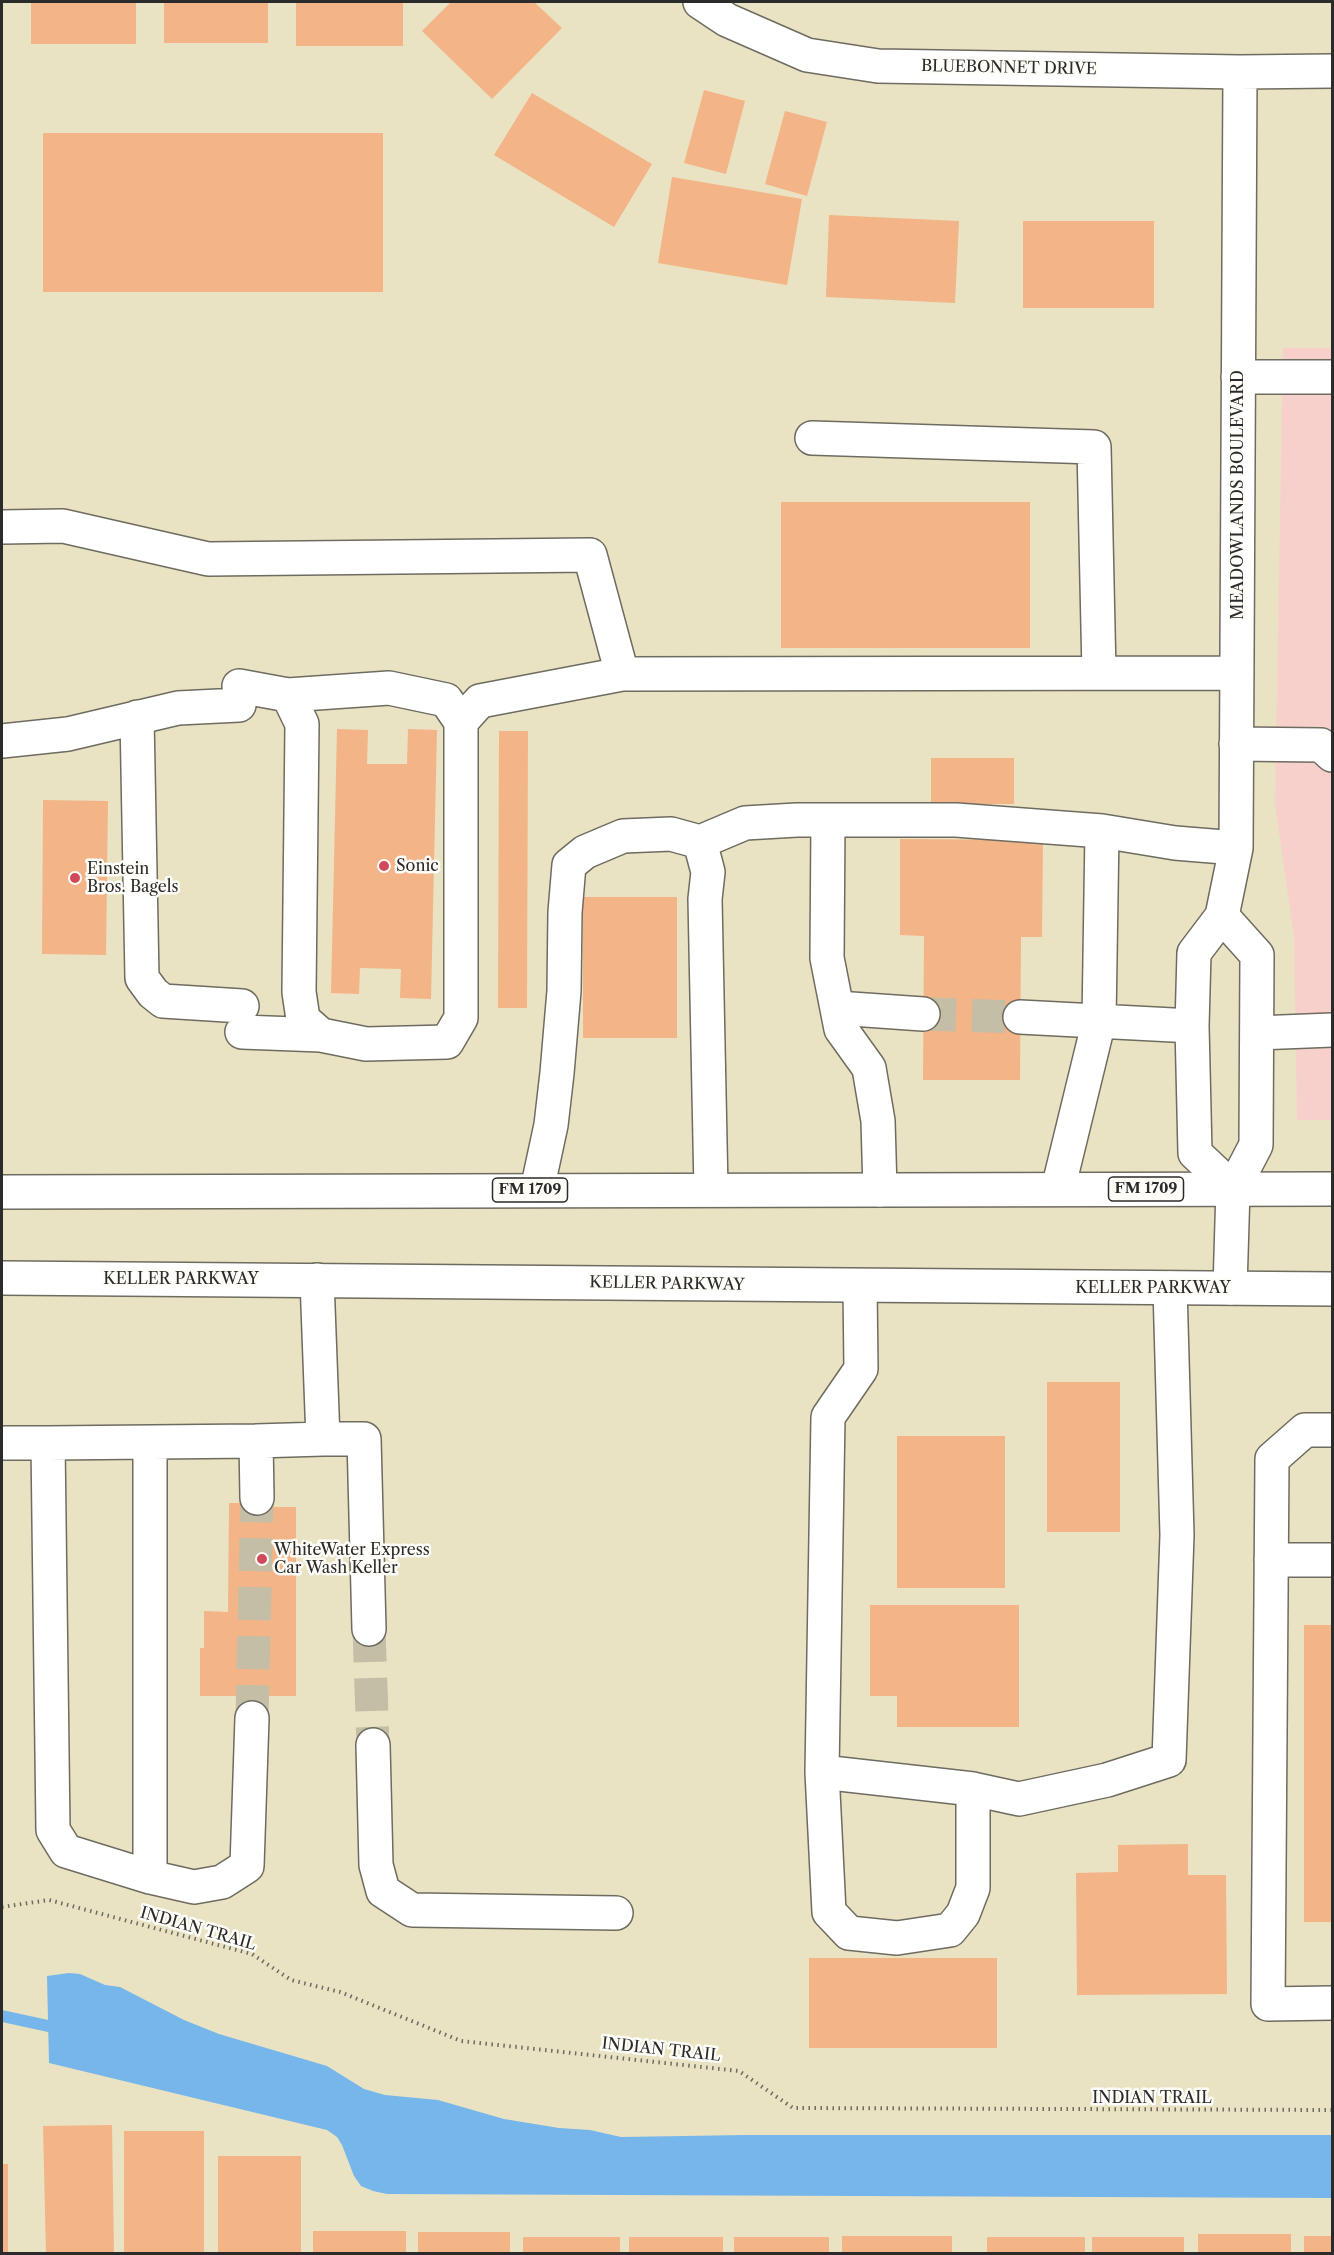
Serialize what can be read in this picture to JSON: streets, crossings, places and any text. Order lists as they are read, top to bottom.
{
  "streets": {
    "main road": [
      "BLUEBONNET DRIVE",
      "MEADOWLANDS BOULEVARD",
      "FM 1709",
      "KELLER PARKWAY"
    ],
    "path": ["INDIAN TRAIL"]
  },
  "crossings": [
    ["BLUEBONNET DRIVE", "MEADOWLANDS BOULEVARD"],
    ["MEADOWLANDS BOULEVARD", "FM 1709"]
  ],
  "places": ["Sonic", "Einstein Bros. Bagels", "WhiteWater Express Car Wash Keller"]
}
